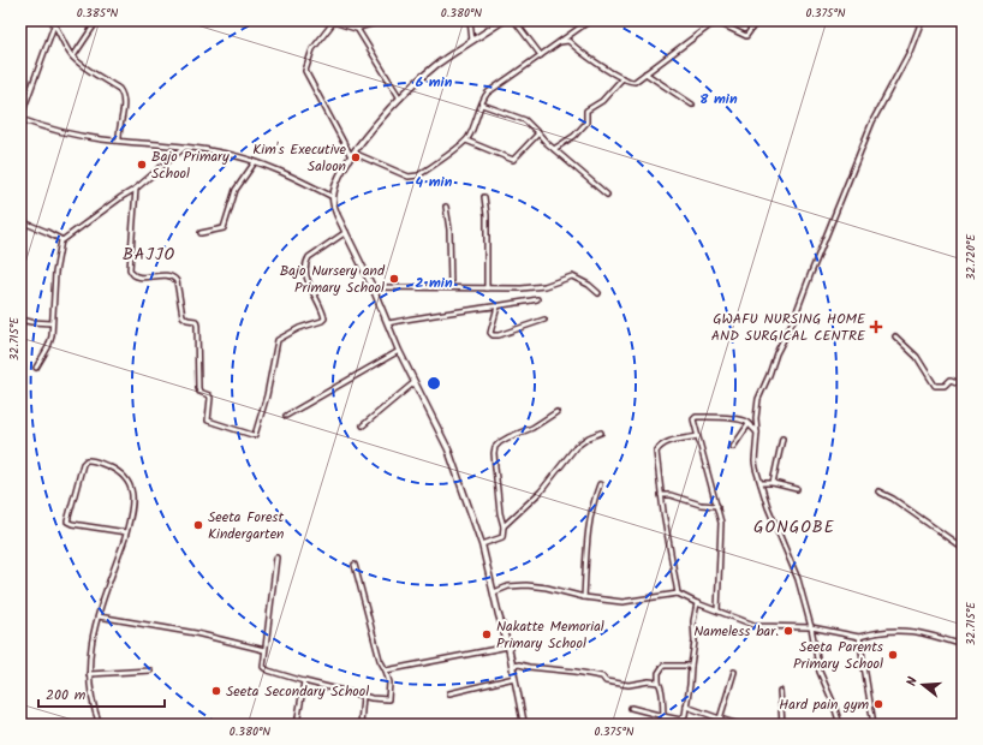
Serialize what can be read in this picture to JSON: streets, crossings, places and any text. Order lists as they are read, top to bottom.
{
  "districts": ["BAJJO", "GONGOBE"],
  "places": {
    "other": [
      "Kim's Executive Saloon",
      "Bajo Primary School",
      "Bajo Nursery and Primary School",
      "Seeta Forest Kindergarten",
      "Nameless bar.",
      "Nakatte Memorial Primary School",
      "Seeta Parents Primary School",
      "Seeta Secondary School",
      "Hard pain gym"
    ],
    "health": ["GWAFU NURSING HOME AND SURGICAL CENTRE"]
  },
  "scale_bar": "200 m",
  "north": "left",
  "coordinates": [
    "0.385°N",
    "0.380°N",
    "0.375°N",
    "32.720°E",
    "32.715°E"
  ],
  "rings": [
    "6 min",
    "8 min",
    "4 min",
    "2 min"
  ]
}
